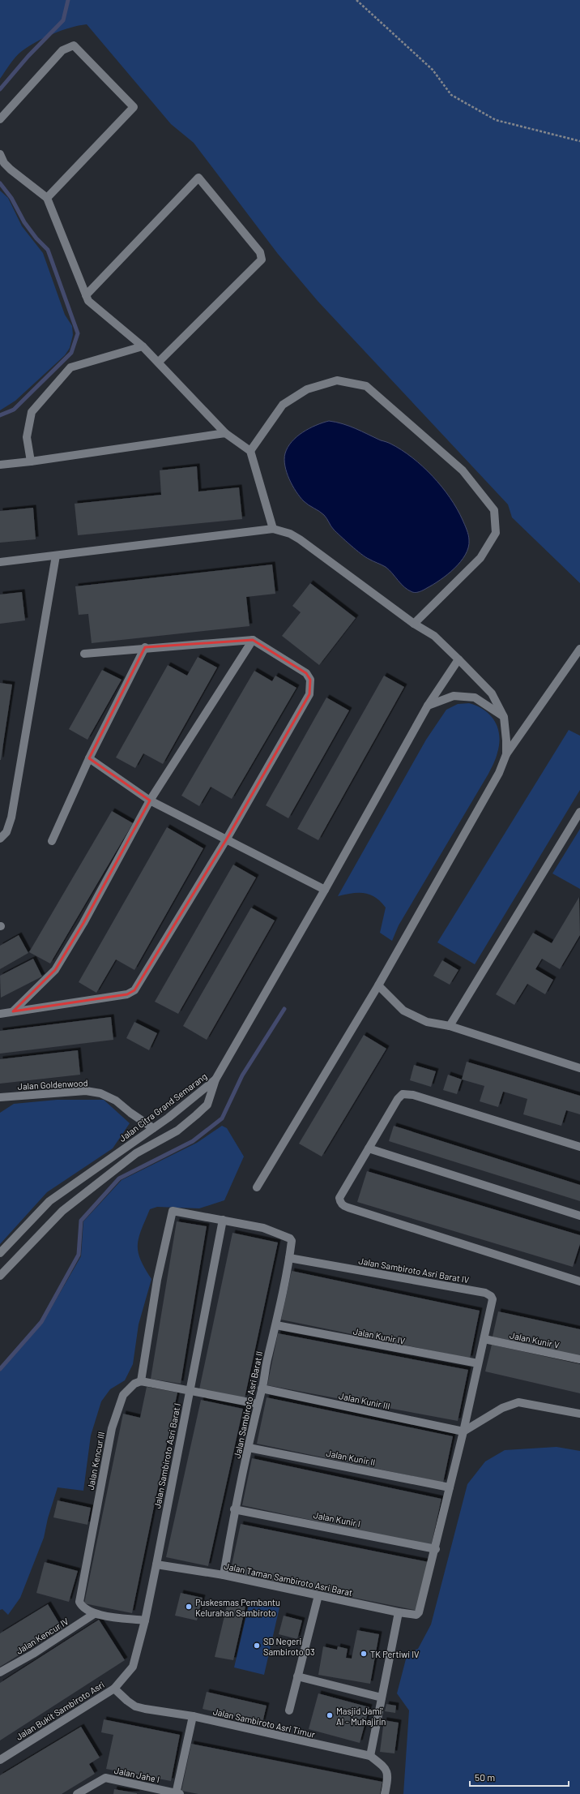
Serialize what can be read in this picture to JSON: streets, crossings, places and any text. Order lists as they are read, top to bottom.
{
  "streets": {
    "street": [
      "Jalan Goldenwood",
      "Jalan Citra Grand Semarang",
      "Jalan Sambiroto Asri Barat IV",
      "Jalan Kunir IV",
      "Jalan Kunir V",
      "Jalan Kunir III",
      "Jalan Sambiroto Asri Barat II",
      "Jalan Sambiroto Asri Barat I",
      "Jalan Kunir II",
      "Jalan Kencur III",
      "Jalan Kunir I",
      "Jalan Taman Sambiroto Asri Barat",
      "Jalan Kencur IV",
      "Jalan Bukit Sambiroto Asri",
      "Jalan Sambiroto Asri Timur",
      "Jalan Jahe I"
    ]
  },
  "crossings": [
    ["Jalan Goldenwood", "Jalan Citra Grand Semarang"],
    ["Jalan Sambiroto Asri Barat IV", "Jalan Kunir V"],
    ["Jalan Sambiroto Asri Barat IV", "Jalan Sambiroto Asri Barat II"],
    ["Jalan Kunir IV", "Jalan Sambiroto Asri Barat II"],
    ["Jalan Kunir III", "Jalan Sambiroto Asri Barat II"],
    ["Jalan Sambiroto Asri Barat II", "Jalan Sambiroto Asri Barat I"],
    ["Jalan Sambiroto Asri Barat II", "Jalan Kunir II"],
    ["Jalan Sambiroto Asri Barat II", "Jalan Kunir I"],
    ["Jalan Sambiroto Asri Barat II", "Jalan Taman Sambiroto Asri Barat"],
    ["Jalan Sambiroto Asri Barat I", "Jalan Kencur III"],
    ["Jalan Sambiroto Asri Barat I", "Jalan Taman Sambiroto Asri Barat"],
    ["Jalan Sambiroto Asri Barat I", "Jalan Bukit Sambiroto Asri"],
    ["Jalan Sambiroto Asri Barat I", "Jalan Sambiroto Asri Timur"],
    ["Jalan Kencur III", "Jalan Kencur IV"],
    ["Jalan Kunir I", "Jalan Taman Sambiroto Asri Barat"],
    ["Jalan Bukit Sambiroto Asri", "Jalan Sambiroto Asri Timur"]
  ],
  "places": [
    "Puskesmas Pembantu Kelurahan Sambiroto",
    "SD Negeri Sambiroto 03",
    "TK Pertiwi IV",
    "Masjid Jami' Al - Muhajirin"
  ],
  "scale_bar": "50 m"
}
